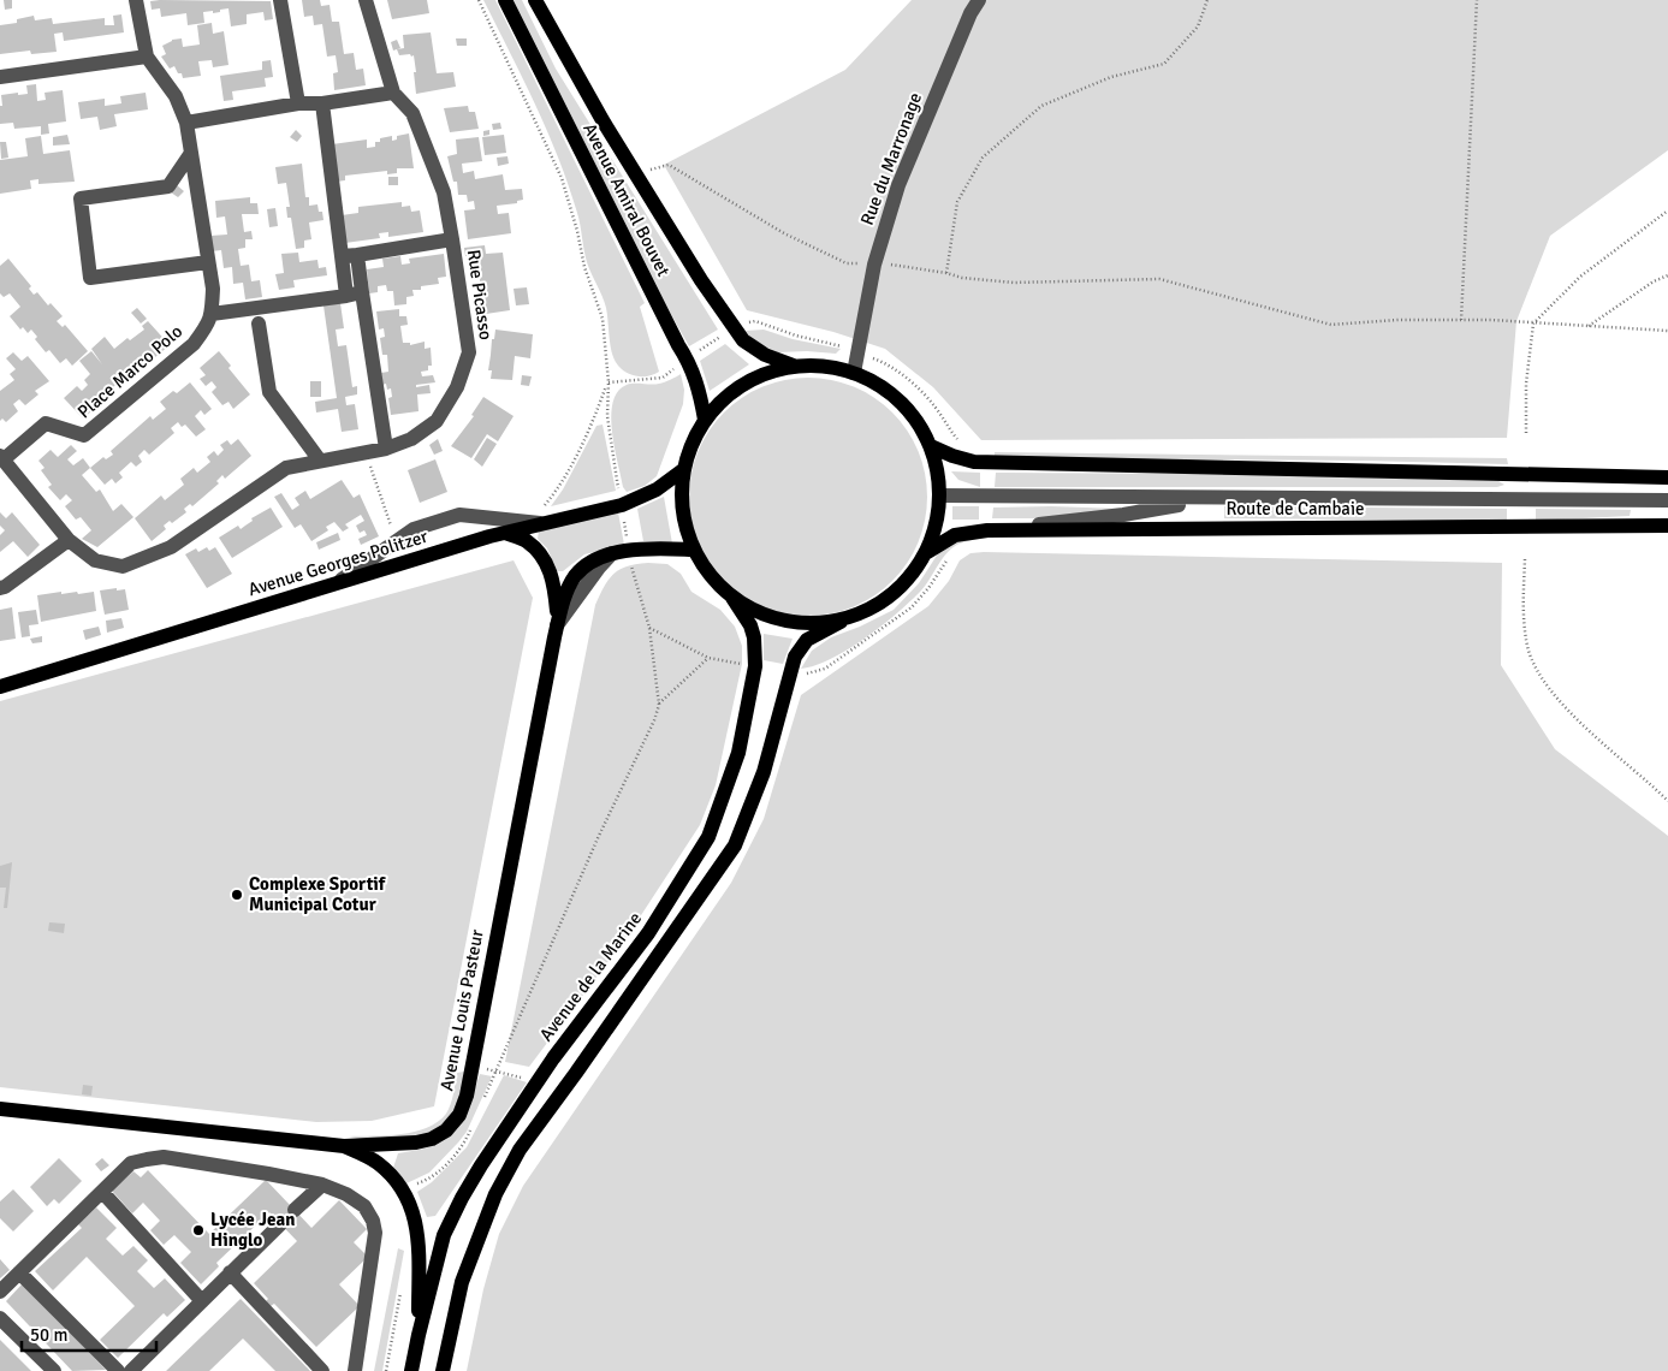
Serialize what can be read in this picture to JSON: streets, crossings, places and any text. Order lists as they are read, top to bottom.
{
  "streets": {
    "main road": [
      "Avenue Amiral Bouvet",
      "Route de Cambaie",
      "Avenue Georges Politzer",
      "Avenue de la Marine",
      "Avenue Louis Pasteur"
    ],
    "street": ["Rue du Marronage", "Rue Picasso", "Place Marco Polo"]
  },
  "crossings": [
    ["Rue Picasso", "Place Marco Polo"]
  ],
  "places": ["Complexe Sportif Municipal Cotur", "Lycée Jean Hinglo"],
  "scale_bar": "50 m"
}
